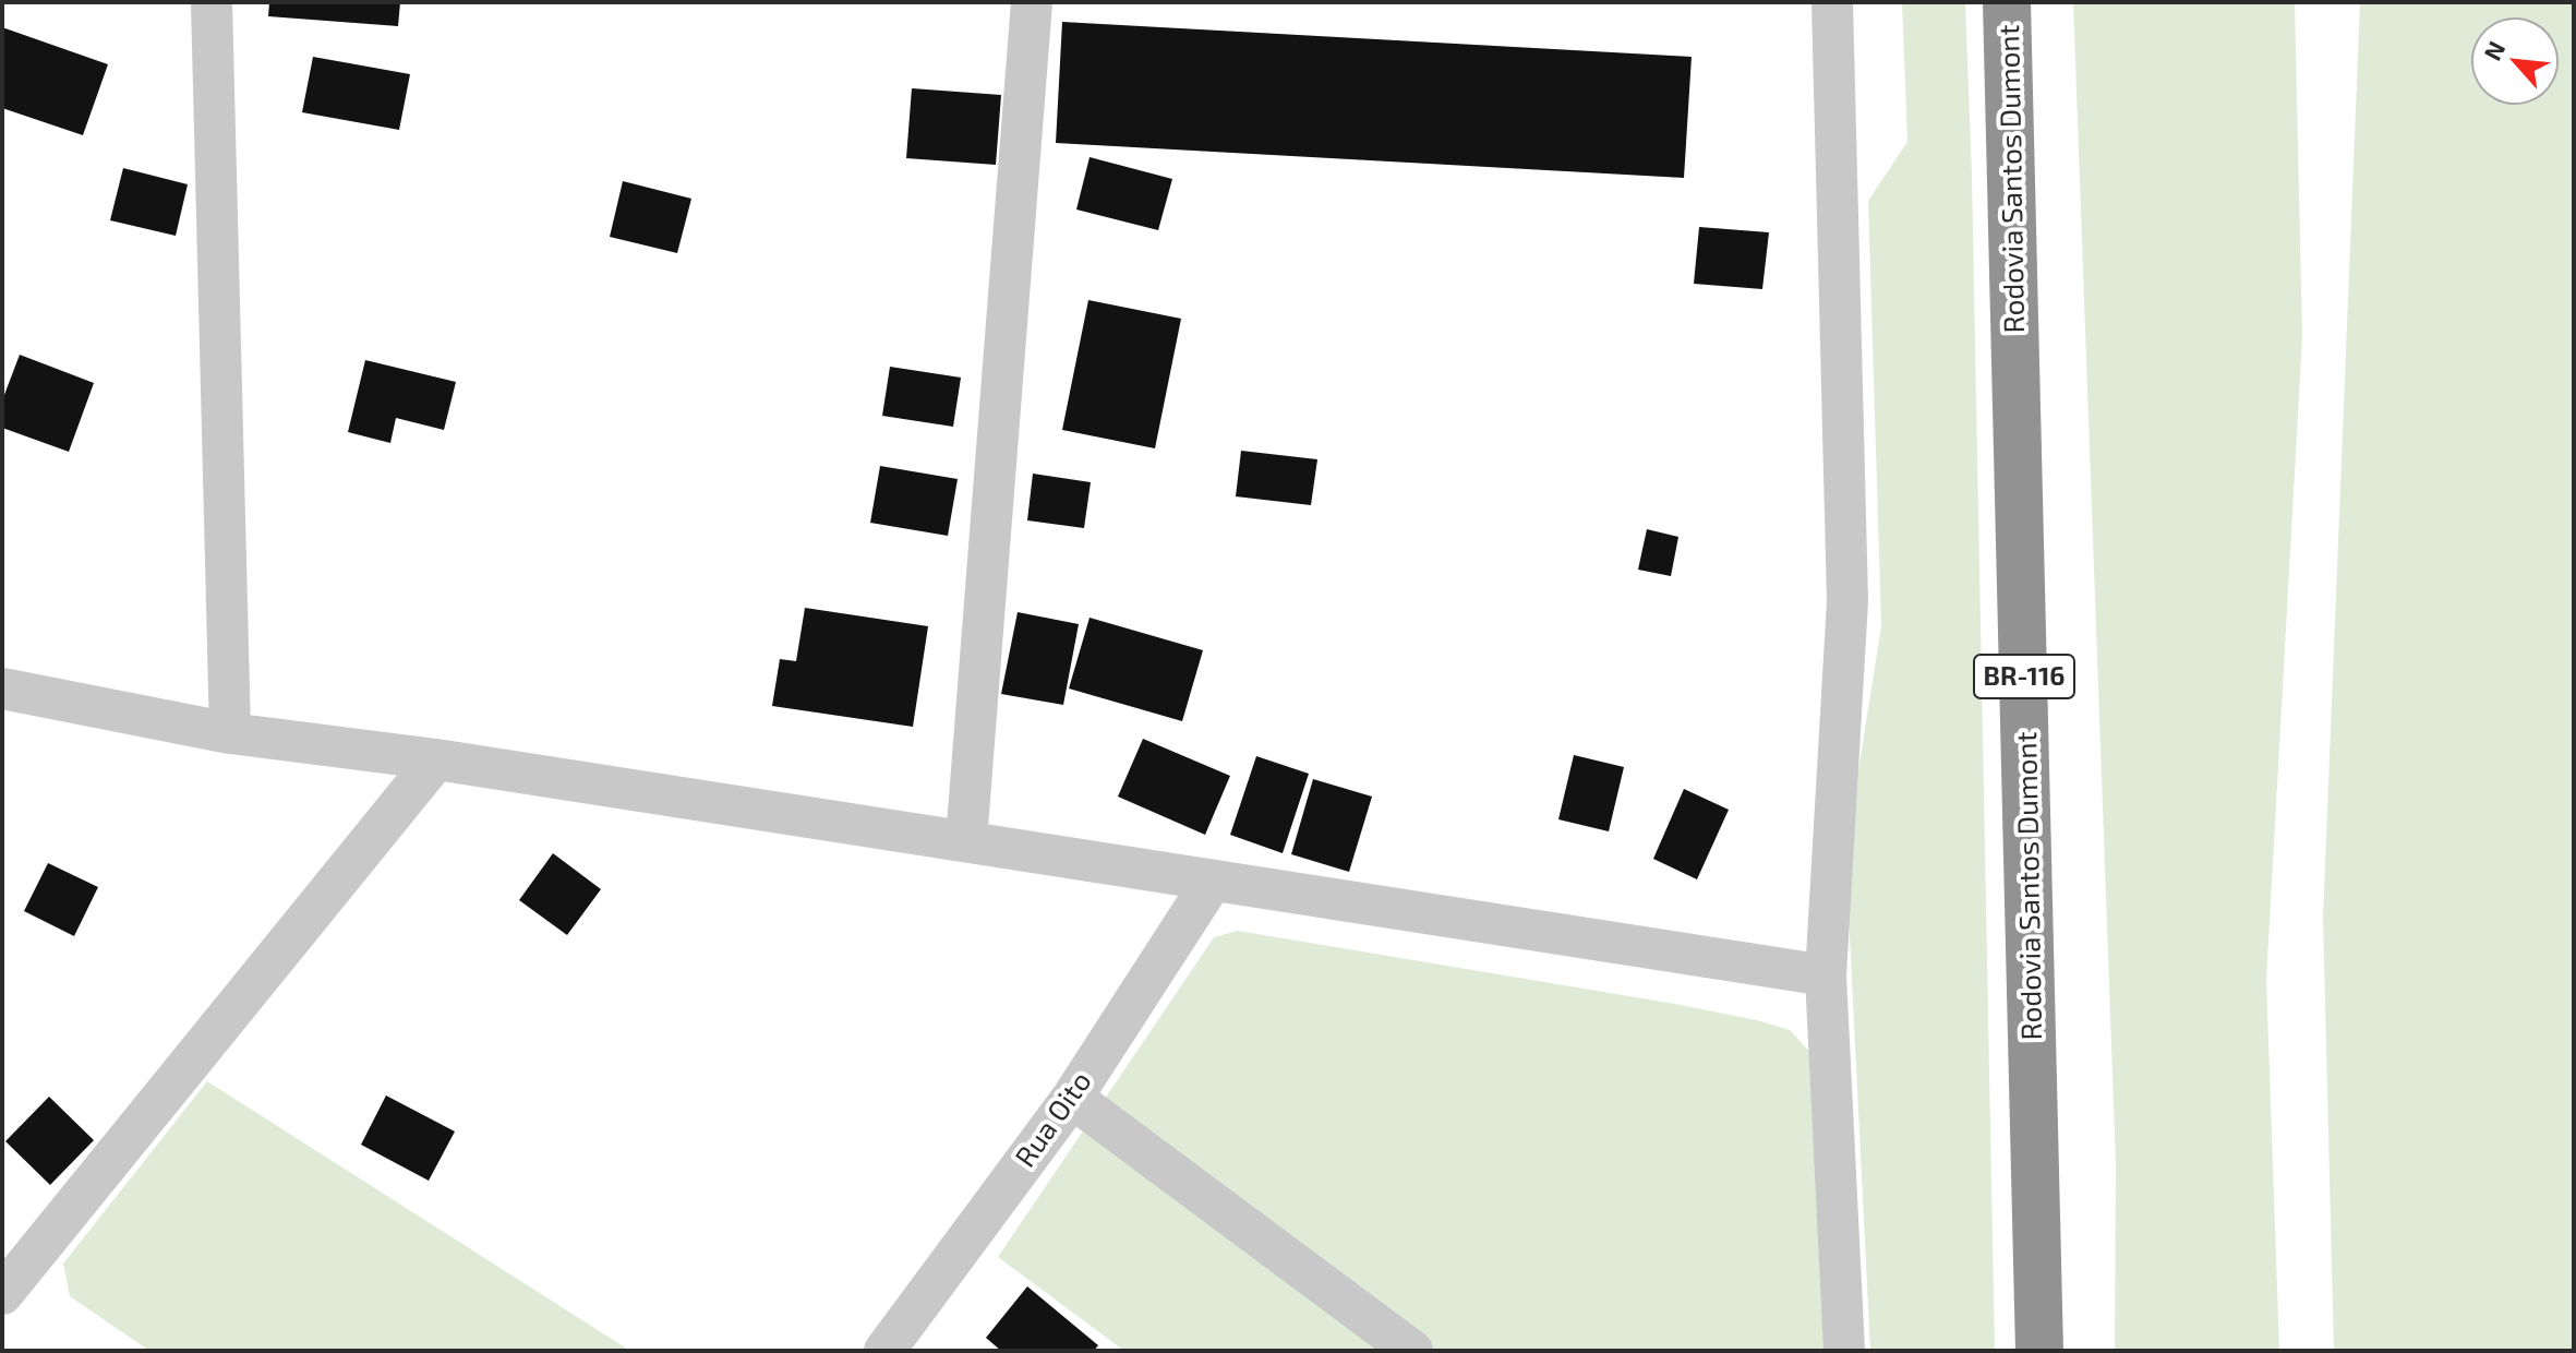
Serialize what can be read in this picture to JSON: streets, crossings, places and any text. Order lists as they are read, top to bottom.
{
  "streets": {
    "highway": ["Rodovia Santos Dumont", "BR-116"],
    "street": ["Rua Oito"]
  },
  "north": "top left"
}
